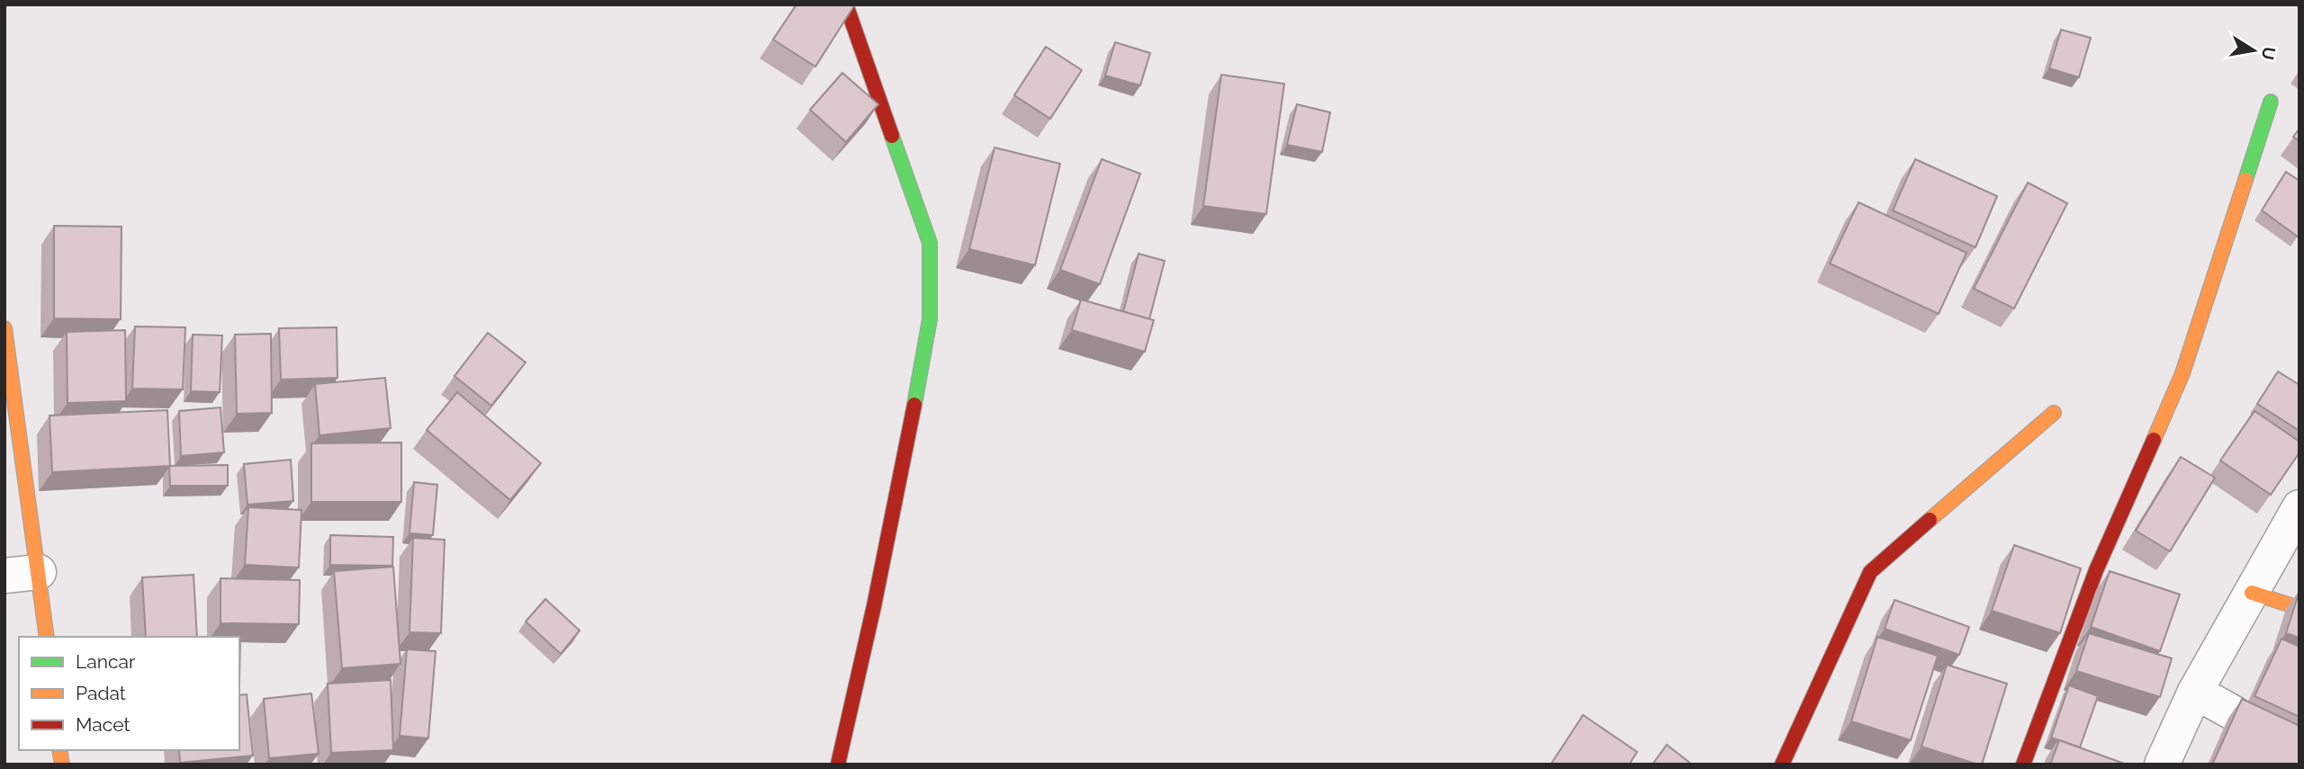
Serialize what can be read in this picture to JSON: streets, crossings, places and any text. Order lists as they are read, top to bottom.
{
  "legend": ["Lancar", "Padat", "Macet"],
  "north": "right"
}
